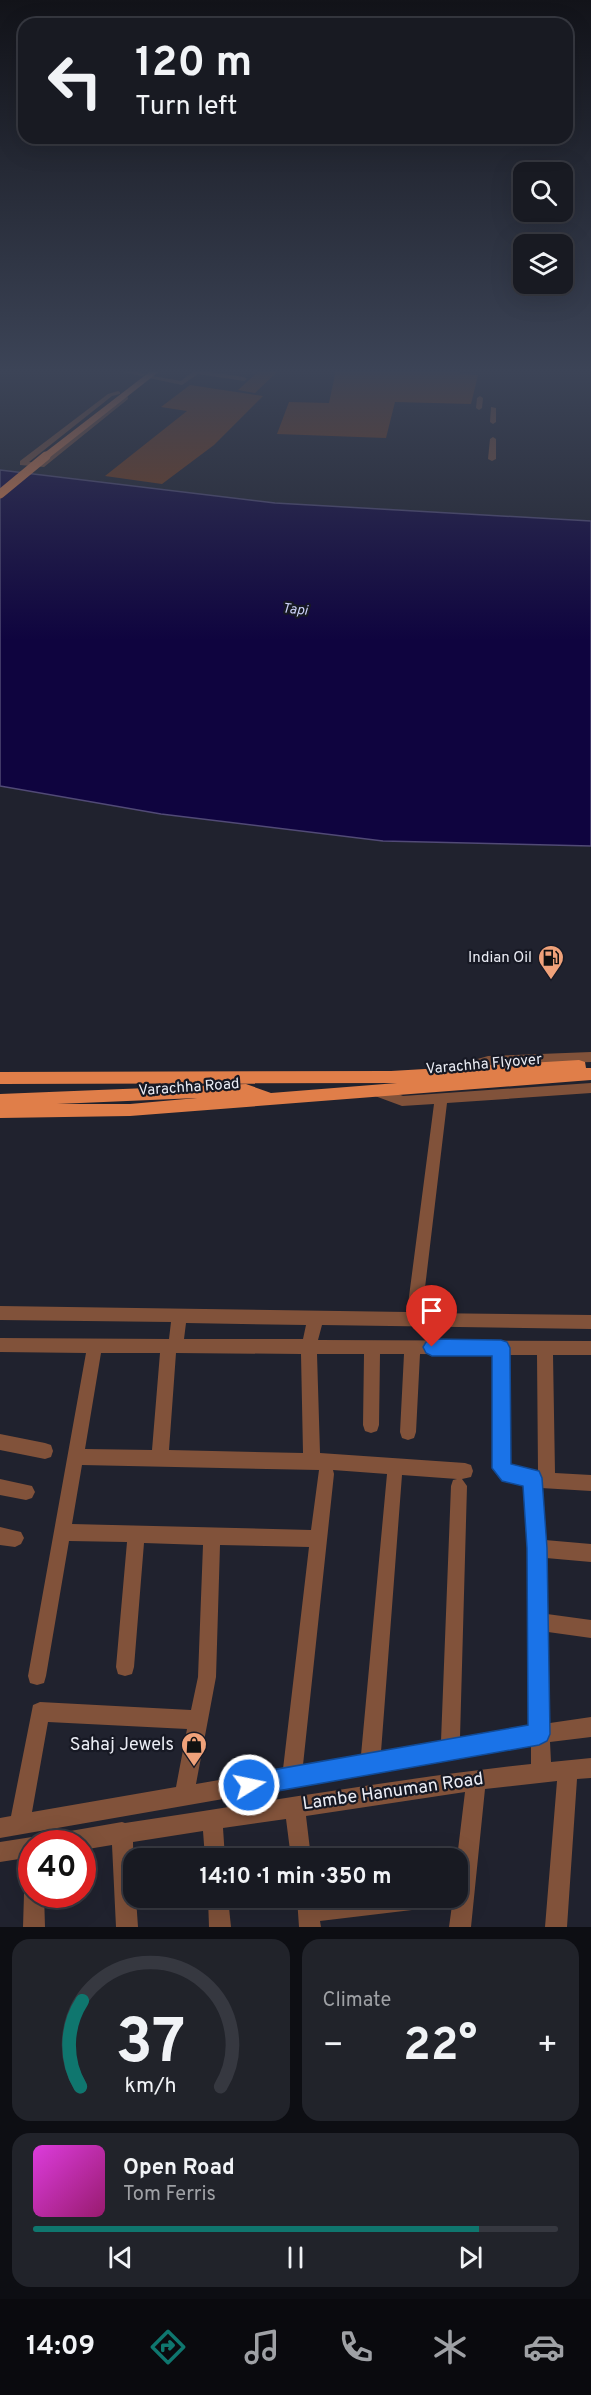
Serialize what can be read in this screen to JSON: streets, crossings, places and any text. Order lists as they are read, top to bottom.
{
  "streets": {
    "main road": ["Varachha Flyover", "Varachha Road"],
    "street": ["Lambe Hanuman Road"]
  },
  "crossings": [
    ["Varachha Flyover", "Varachha Road"]
  ],
  "water": ["Tapi"],
  "places": {
    "fuel station": ["Indian Oil"],
    "shop": ["Sahaj Jewels"]
  },
  "page": {
    "turn": ["120 m", "Turn left"],
    "limit": "40",
    "trip": "14:10 · 1 min · 350 m",
    "tile": "Climate",
    "heat": ["−", "22°", "+"],
    "song": ["Open Road", "Tom Ferris"],
    "tabs": "14:09",
    "gauge": ["37", "km/h"]
  }
}
